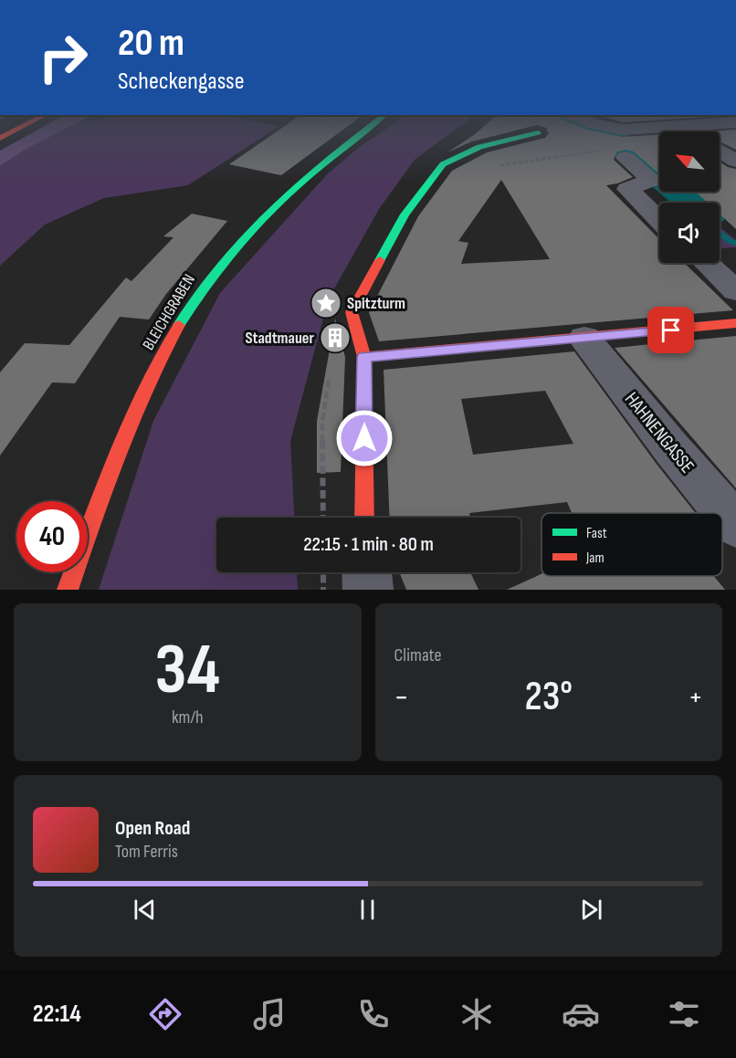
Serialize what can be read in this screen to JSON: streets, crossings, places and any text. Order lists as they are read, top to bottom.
{
  "streets": {
    "street": ["BLEICHGRABEN", "HAHNENGASSE"]
  },
  "places": {
    "place": ["Spitzturm"],
    "building": ["Stadtmauer"]
  },
  "legend": ["Fast", "Jam"],
  "north": "top left",
  "page": {
    "turn": ["20 m", "Scheckengasse"],
    "limit": "40",
    "trip": "22:15 · 1 min · 80 m",
    "tile": [
      ["34", "km/h"],
      "Climate"
    ],
    "heat": ["−", "23°", "+"],
    "song": ["Open Road", "Tom Ferris"],
    "tabs": "22:14"
  }
}
